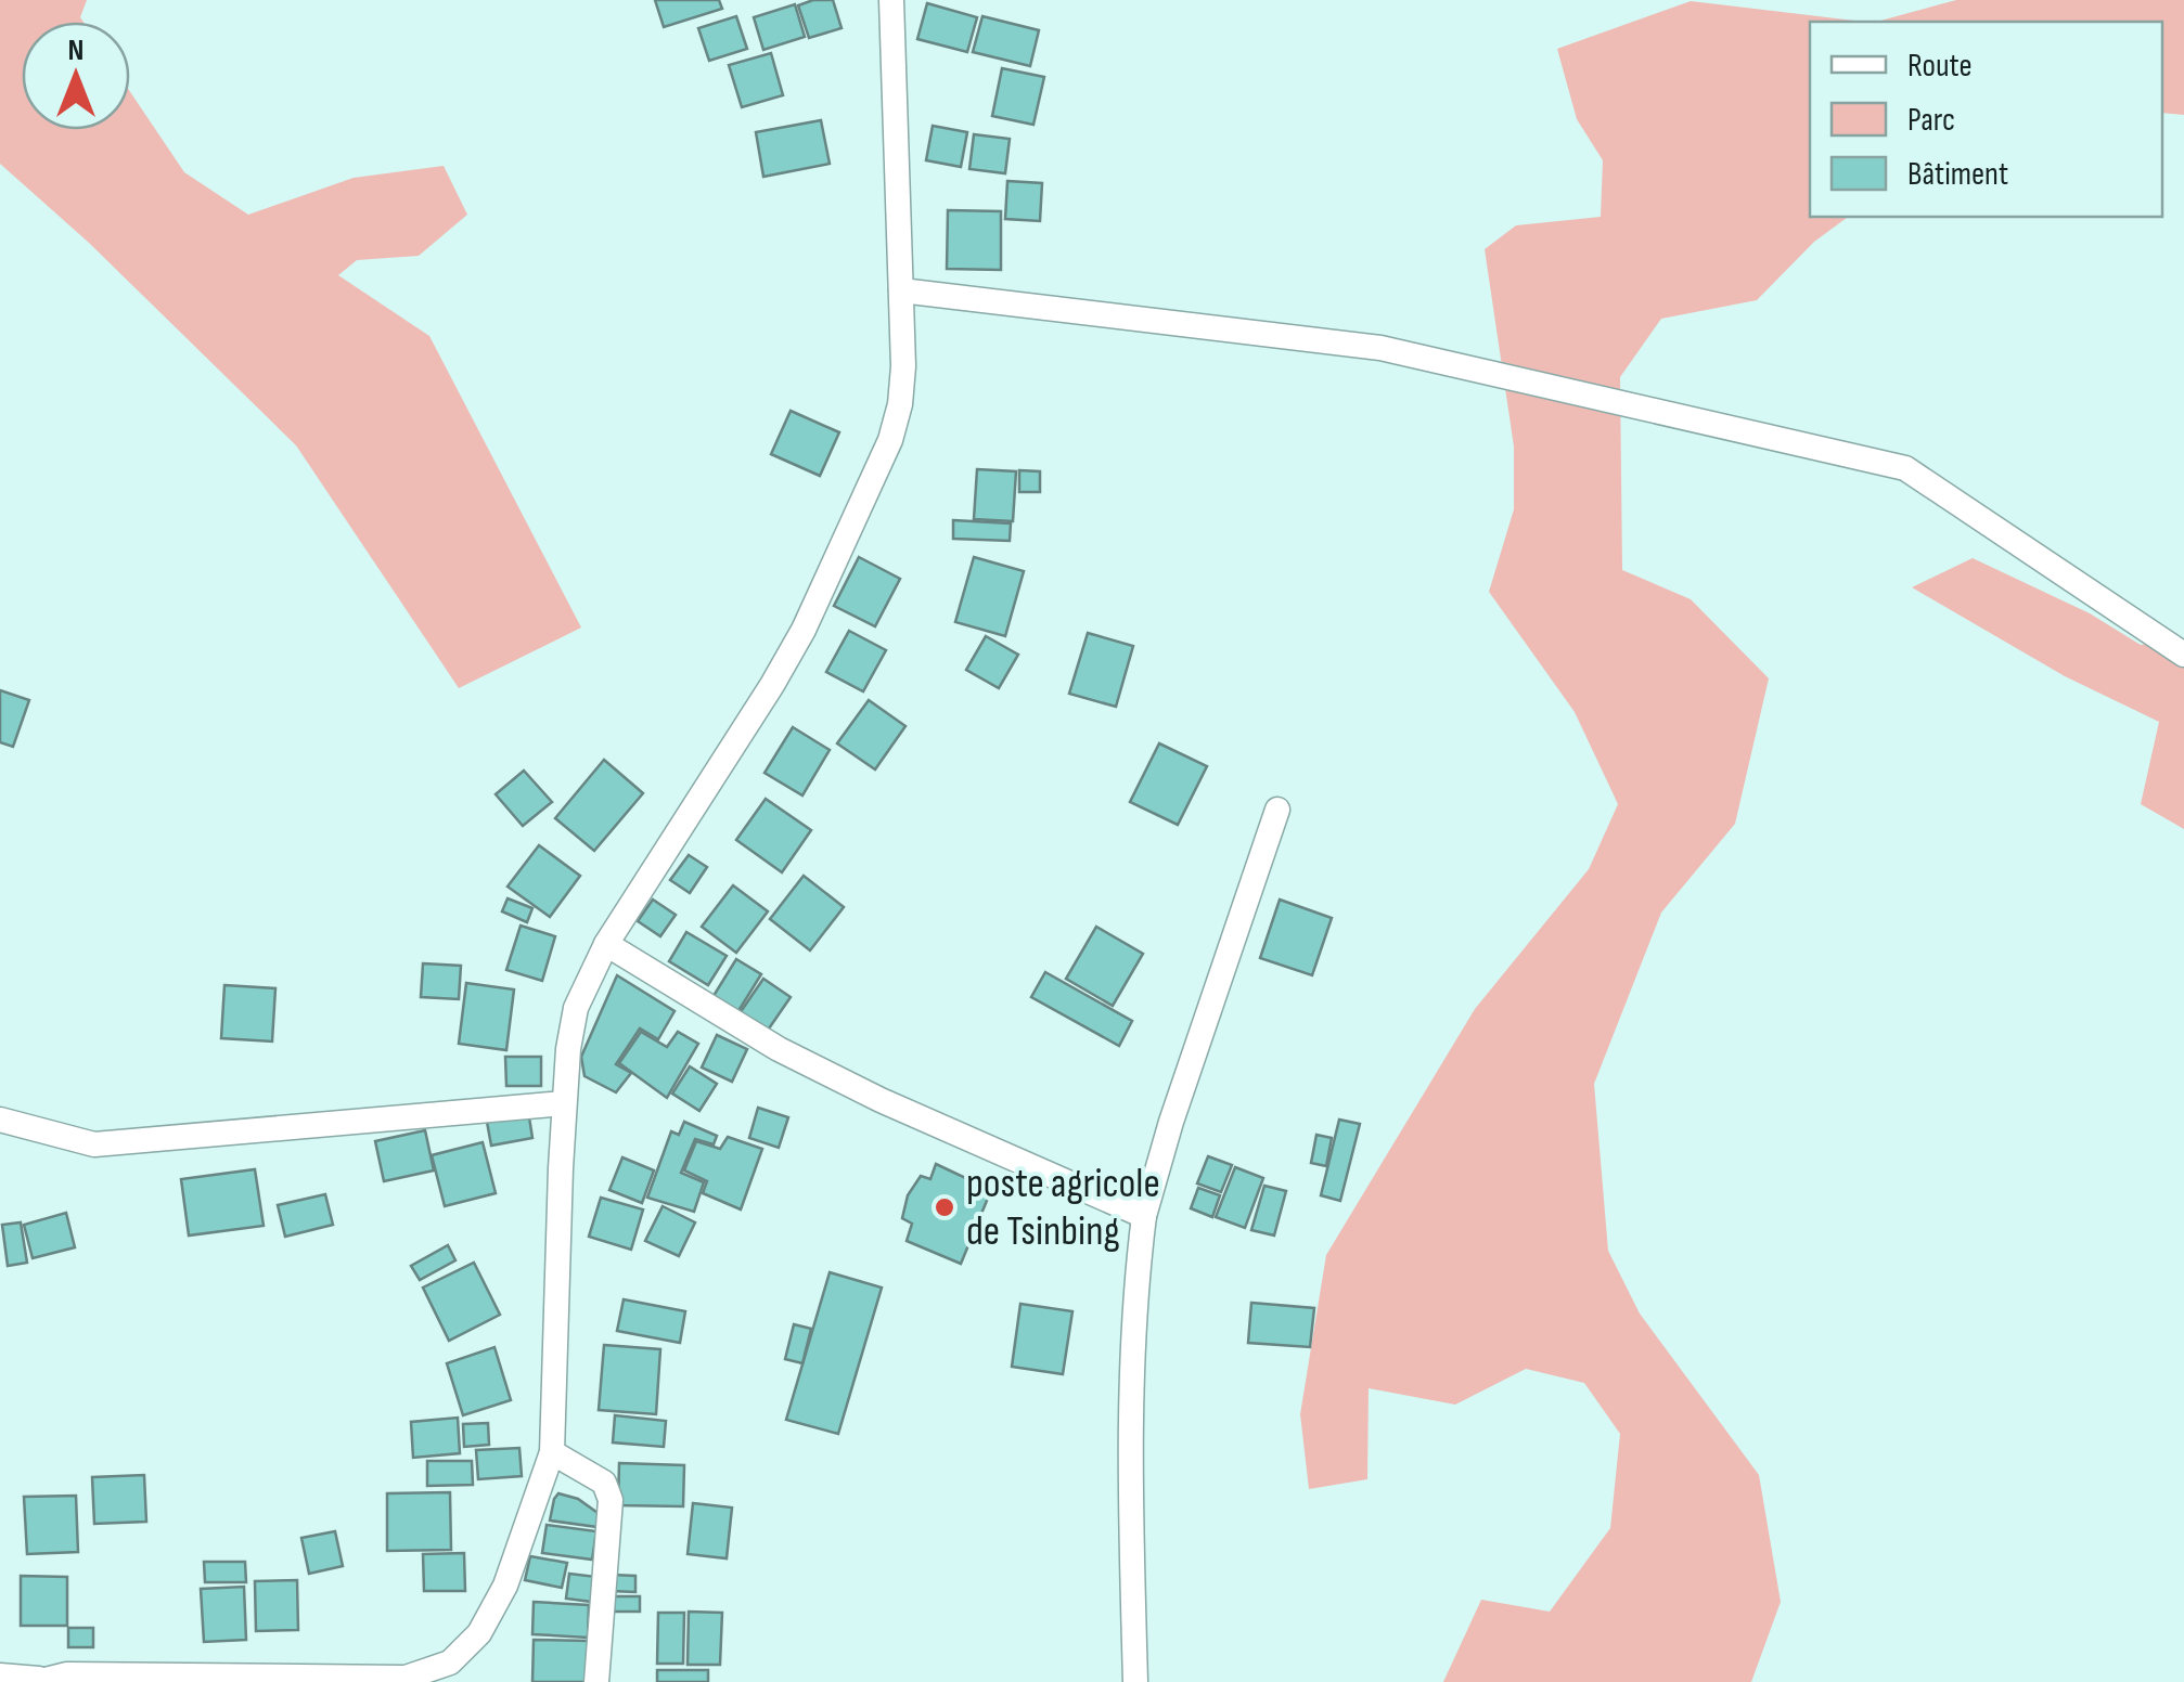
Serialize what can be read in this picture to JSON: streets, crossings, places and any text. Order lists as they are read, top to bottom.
{
  "places": ["poste agricole de Tsinbing"],
  "legend": ["Route", "Parc", "Bâtiment"],
  "north": "top"
}
